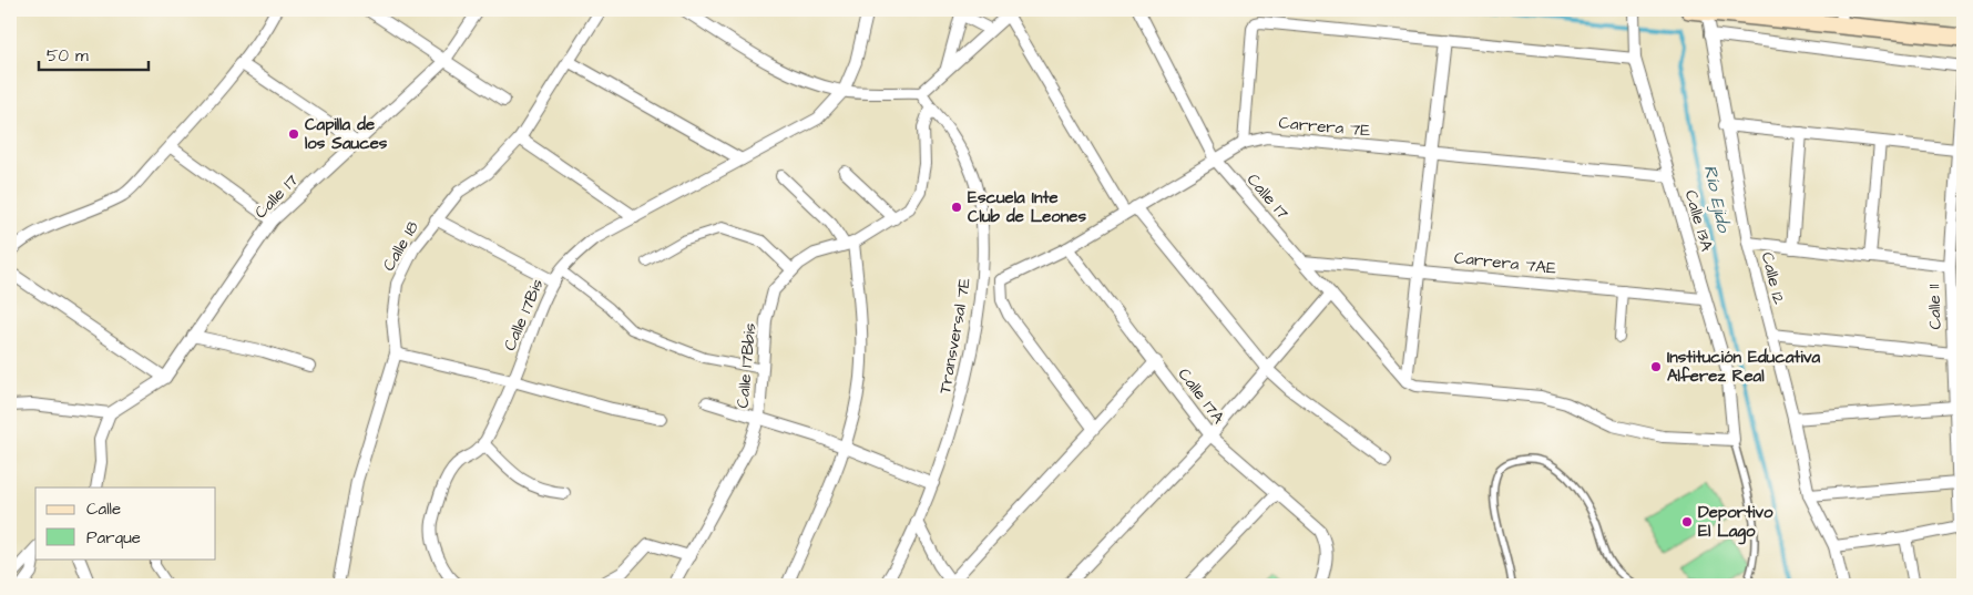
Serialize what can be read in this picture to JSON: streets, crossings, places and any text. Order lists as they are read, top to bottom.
{
  "streets": {
    "street": [
      "Carrera 7E",
      "Calle 17",
      "Calle 13A",
      "Calle 18",
      "Carrera 7AE",
      "Calle 12",
      "Calle 11",
      "Calle 17Bis",
      "Transversal 7E",
      "Calle 17Bbis",
      "Calle 17A"
    ]
  },
  "crossings": [
    ["Carrera 7E", "Calle 17"],
    ["Carrera 7E", "Calle 13A"],
    ["Carrera 7E", "Calle 17A"],
    ["Calle 17", "Carrera 7AE"],
    ["Calle 13A", "Carrera 7AE"],
    ["Transversal 7E", "Calle 17Bbis"]
  ],
  "water": ["Río Ejido"],
  "places": [
    "Capilla de los Sauces",
    "Escuela Inte Club de Leones",
    "Institución Educativa Alferez Real",
    "Deportivo El Lago"
  ],
  "legend": ["Calle", "Parque"],
  "scale_bar": "50 m"
}
